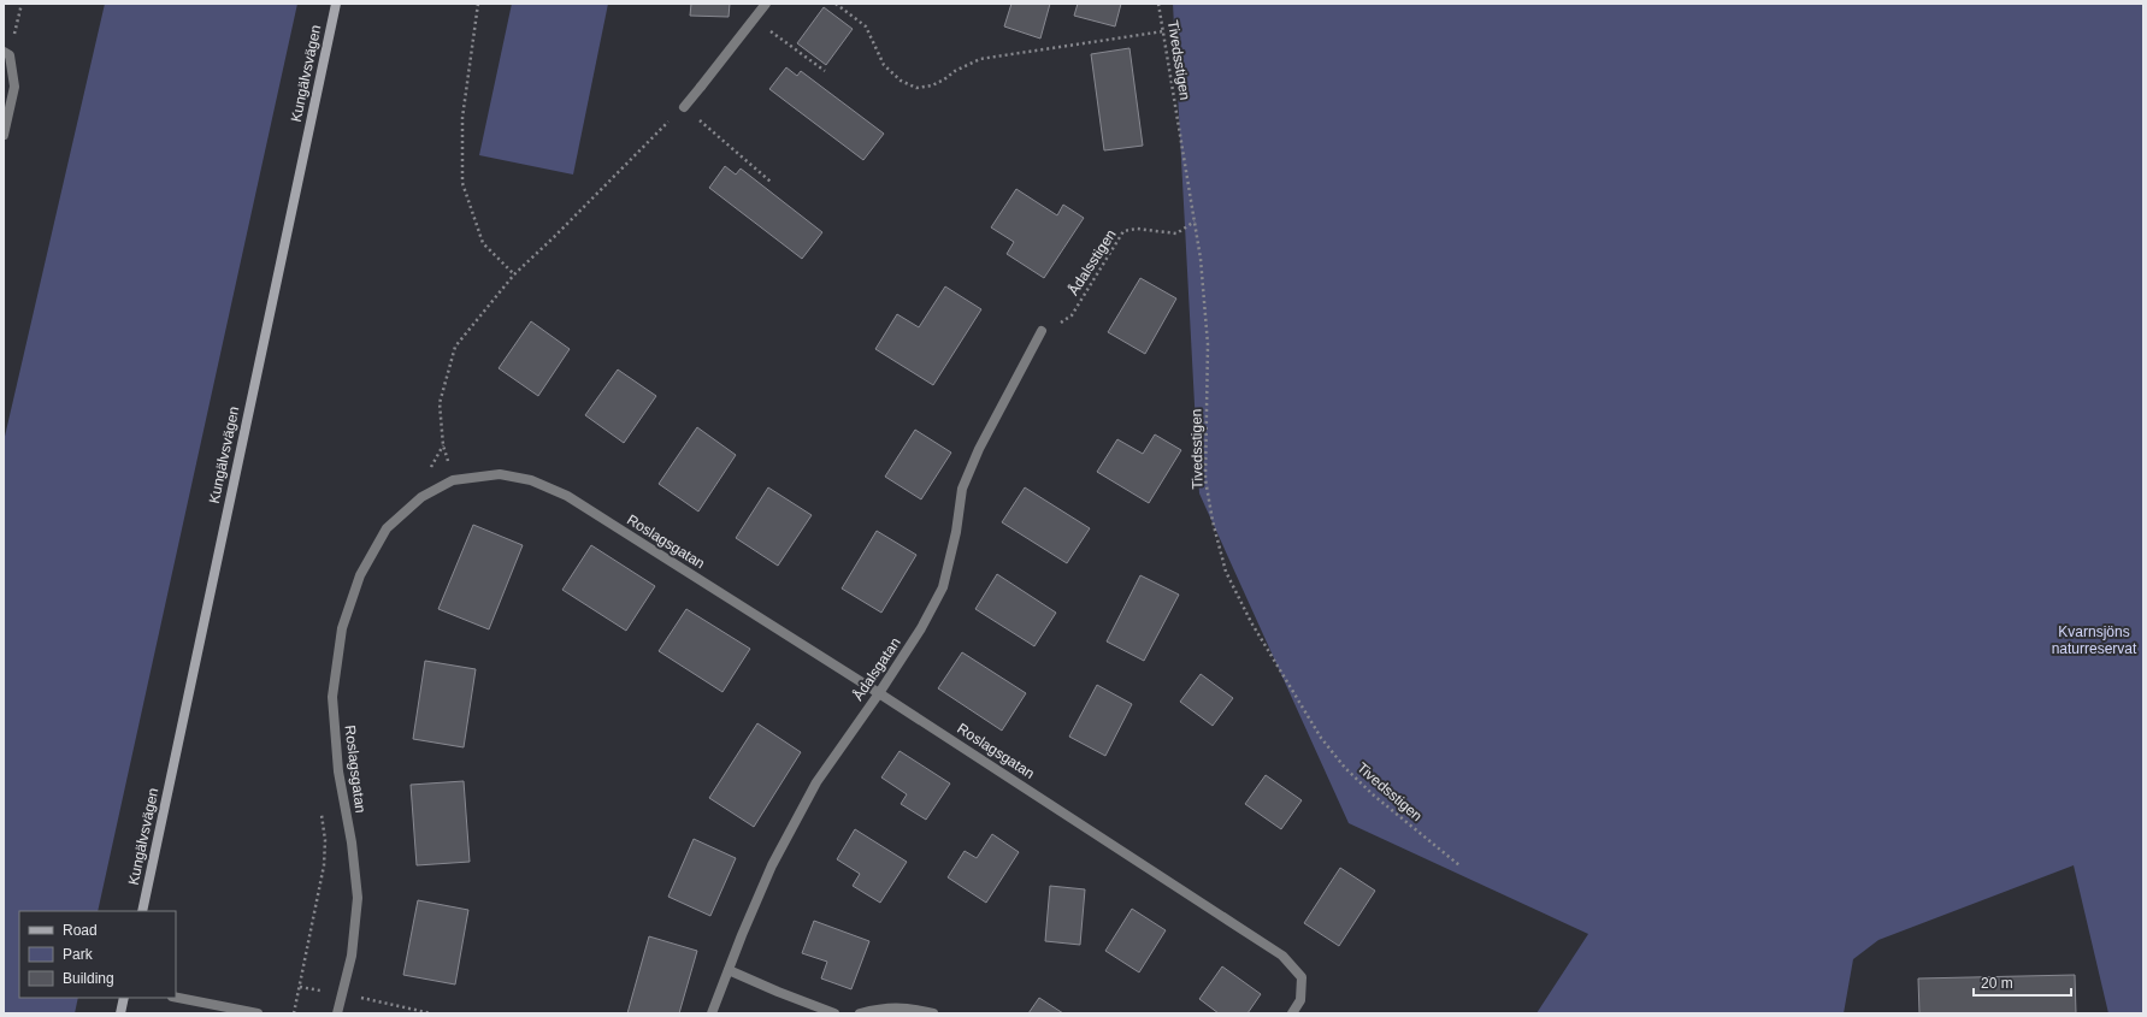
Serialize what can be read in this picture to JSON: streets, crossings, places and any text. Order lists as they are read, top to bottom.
{
  "streets": {
    "main road": ["Kungälvsvägen"],
    "street": ["Roslagsgatan", "Ådalsgatan"],
    "path": ["Tivedsstigen", "Ådalsstigen"]
  },
  "crossings": [
    ["Tivedsstigen", "Ådalsstigen"],
    ["Ådalsstigen", "Ådalsgatan"],
    ["Roslagsgatan", "Ådalsgatan"]
  ],
  "parks": ["Kvarnsjöns naturreservat"],
  "legend": ["Road", "Park", "Building"],
  "scale_bar": "20 m"
}
